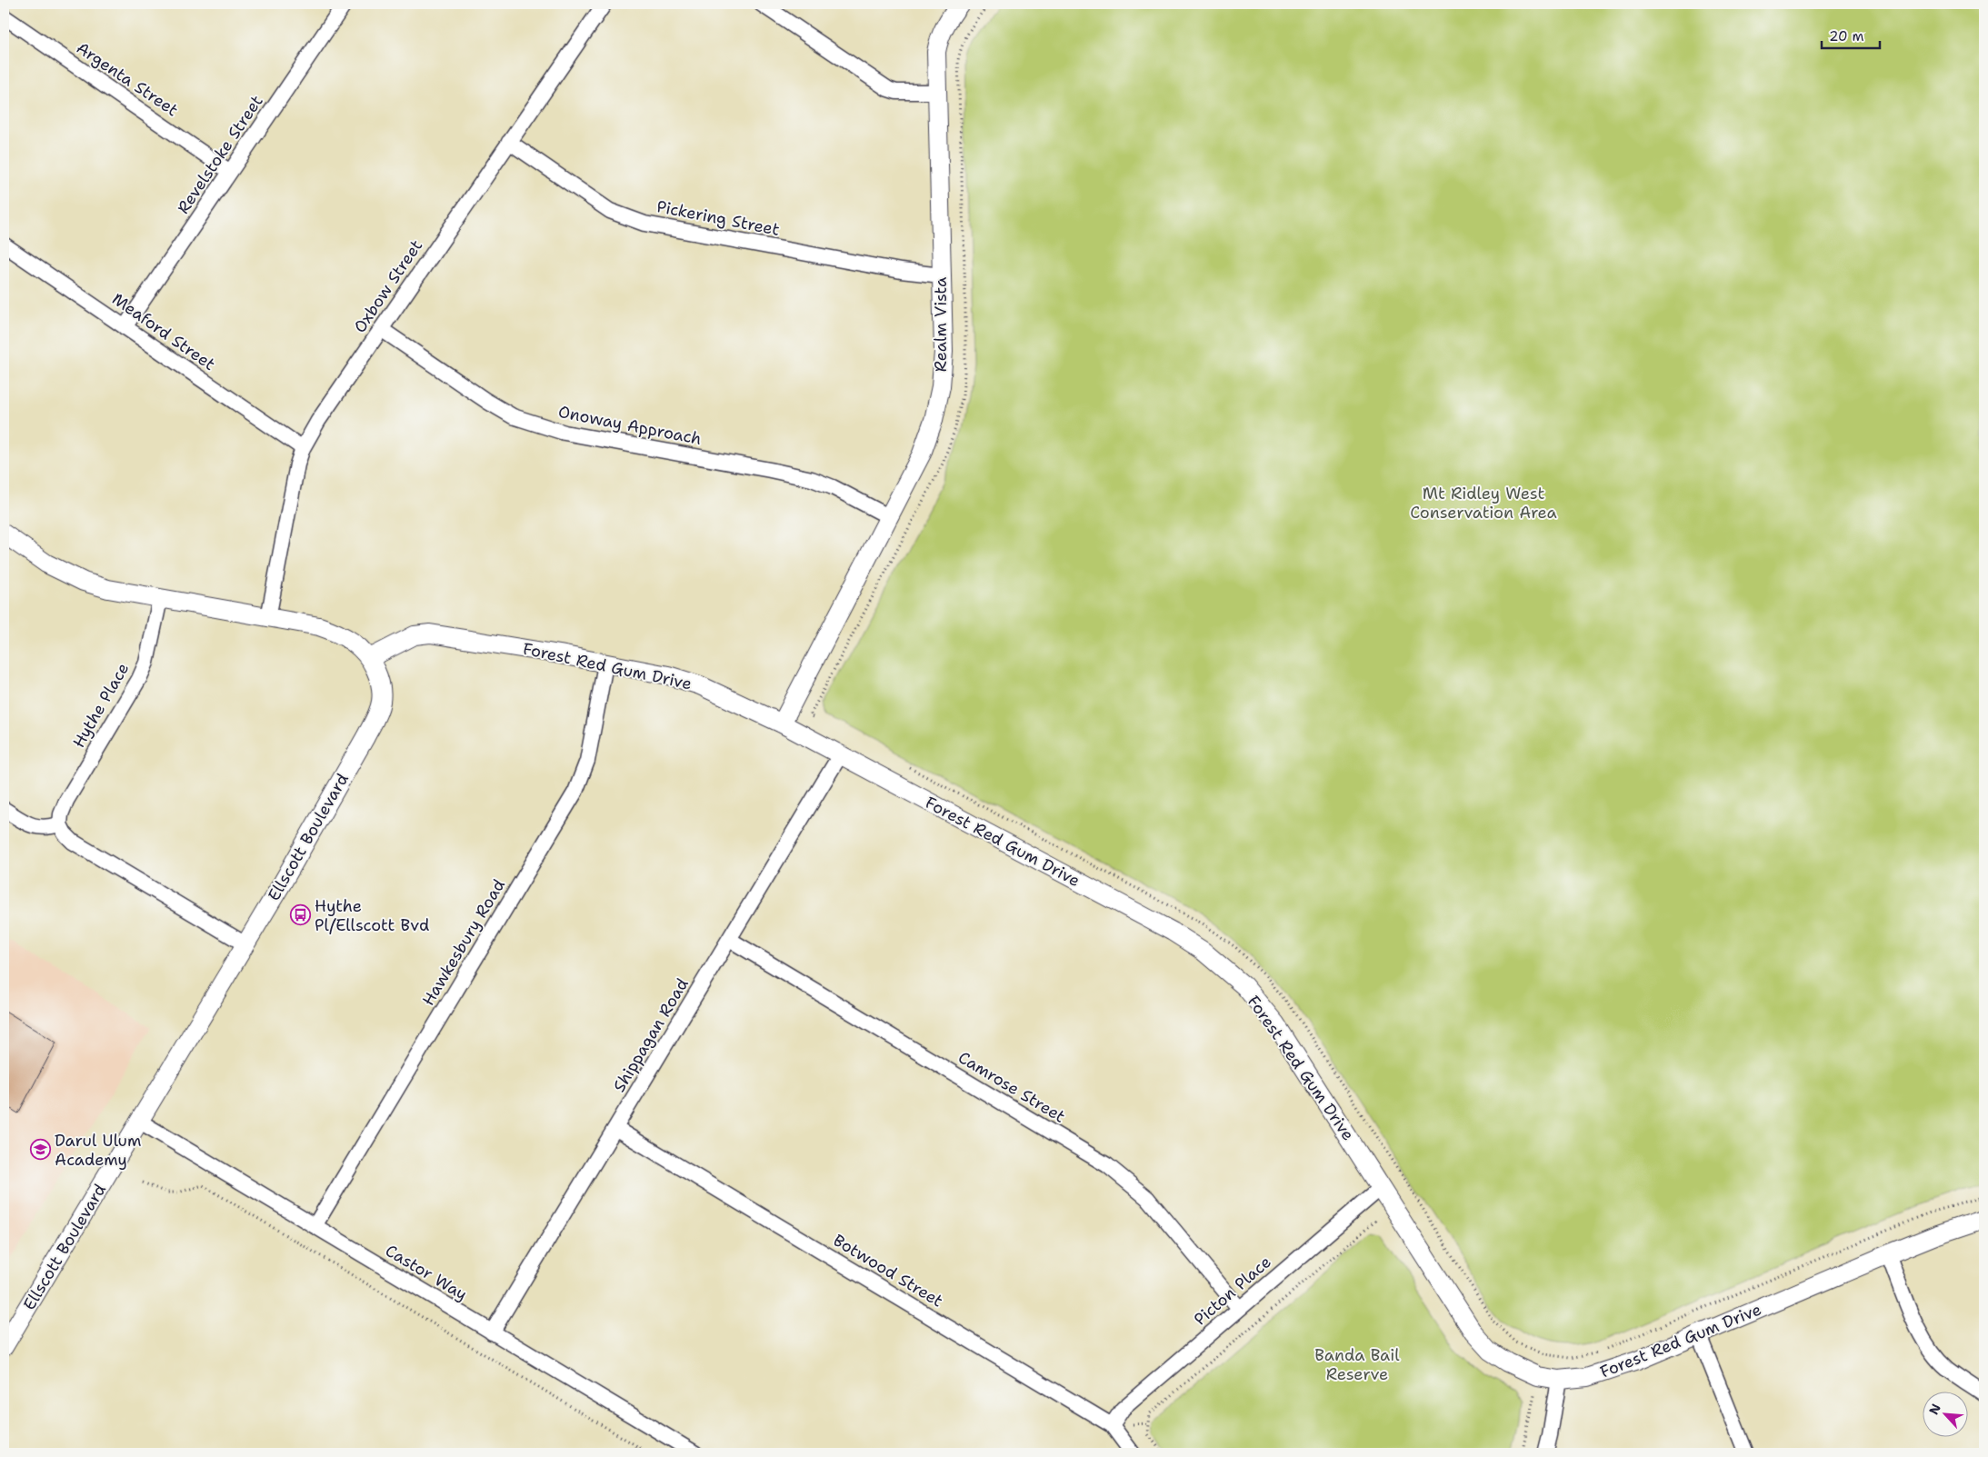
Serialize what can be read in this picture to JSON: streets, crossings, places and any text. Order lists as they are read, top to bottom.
{
  "streets": {
    "street": [
      "Argenta Street",
      "Revelstoke Street",
      "Pickering Street",
      "Oxbow Street",
      "Realm Vista",
      "Meaford Street",
      "Onoway Approach",
      "Forest Red Gum Drive",
      "Hythe Place",
      "Ellscott Boulevard",
      "Hawkesbury Road",
      "Shippagan Road",
      "Camrose Street",
      "Botwood Street",
      "Castor Way",
      "Picton Place"
    ]
  },
  "crossings": [
    ["Argenta Street", "Revelstoke Street"],
    ["Revelstoke Street", "Meaford Street"],
    ["Pickering Street", "Oxbow Street"],
    ["Pickering Street", "Realm Vista"],
    ["Oxbow Street", "Meaford Street"],
    ["Oxbow Street", "Onoway Approach"],
    ["Oxbow Street", "Ellscott Boulevard"],
    ["Realm Vista", "Onoway Approach"],
    ["Realm Vista", "Forest Red Gum Drive"],
    ["Forest Red Gum Drive", "Ellscott Boulevard"],
    ["Forest Red Gum Drive", "Hawkesbury Road"],
    ["Forest Red Gum Drive", "Shippagan Road"],
    ["Forest Red Gum Drive", "Picton Place"],
    ["Hythe Place", "Ellscott Boulevard"],
    ["Ellscott Boulevard", "Castor Way"],
    ["Hawkesbury Road", "Castor Way"],
    ["Shippagan Road", "Camrose Street"],
    ["Shippagan Road", "Botwood Street"],
    ["Shippagan Road", "Castor Way"],
    ["Camrose Street", "Picton Place"],
    ["Botwood Street", "Picton Place"]
  ],
  "parks": ["Mt Ridley West Conservation Area", "Banda Bail Reserve"],
  "places": {
    "bus stop": ["Hythe Pl/Ellscott Bvd"],
    "school or university": ["Darul Ulum Academy"]
  },
  "scale_bar": "20 m",
  "north": "top left"
}
